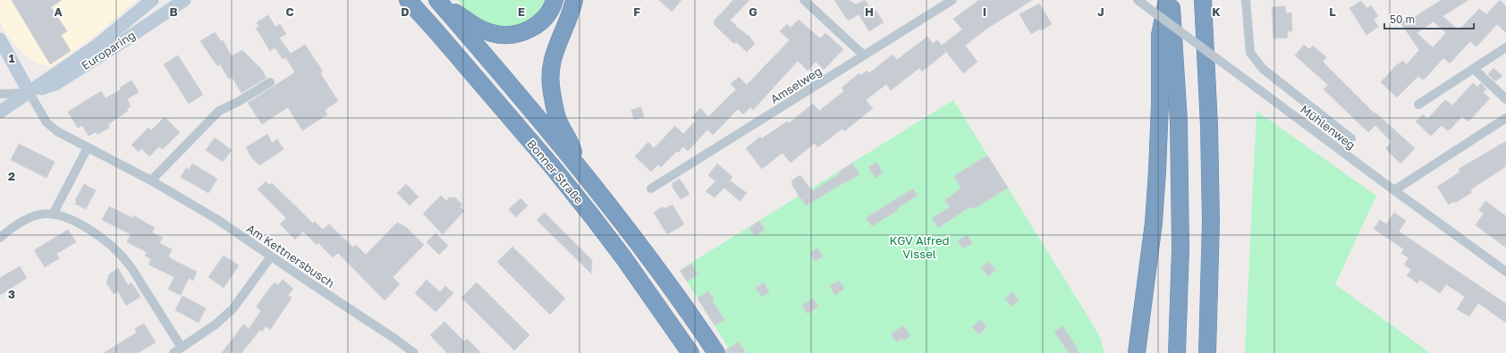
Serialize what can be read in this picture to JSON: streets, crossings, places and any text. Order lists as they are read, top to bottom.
{
  "streets": {
    "highway": ["Bonner Straße"],
    "main road": ["Europaring"],
    "street": ["Amselweg", "Mühlenweg", "Am Kettnersbusch"]
  },
  "crossings": [
    ["Europaring", "Am Kettnersbusch"]
  ],
  "parks": ["KGV Alfred Vissel"],
  "scale_bar": "50 m",
  "grid": {
    "columns": [
      "A",
      "B",
      "C",
      "D",
      "E",
      "F",
      "G",
      "H",
      "I",
      "J",
      "K",
      "L"
    ],
    "rows": ["1", "2", "3"]
  }
}
